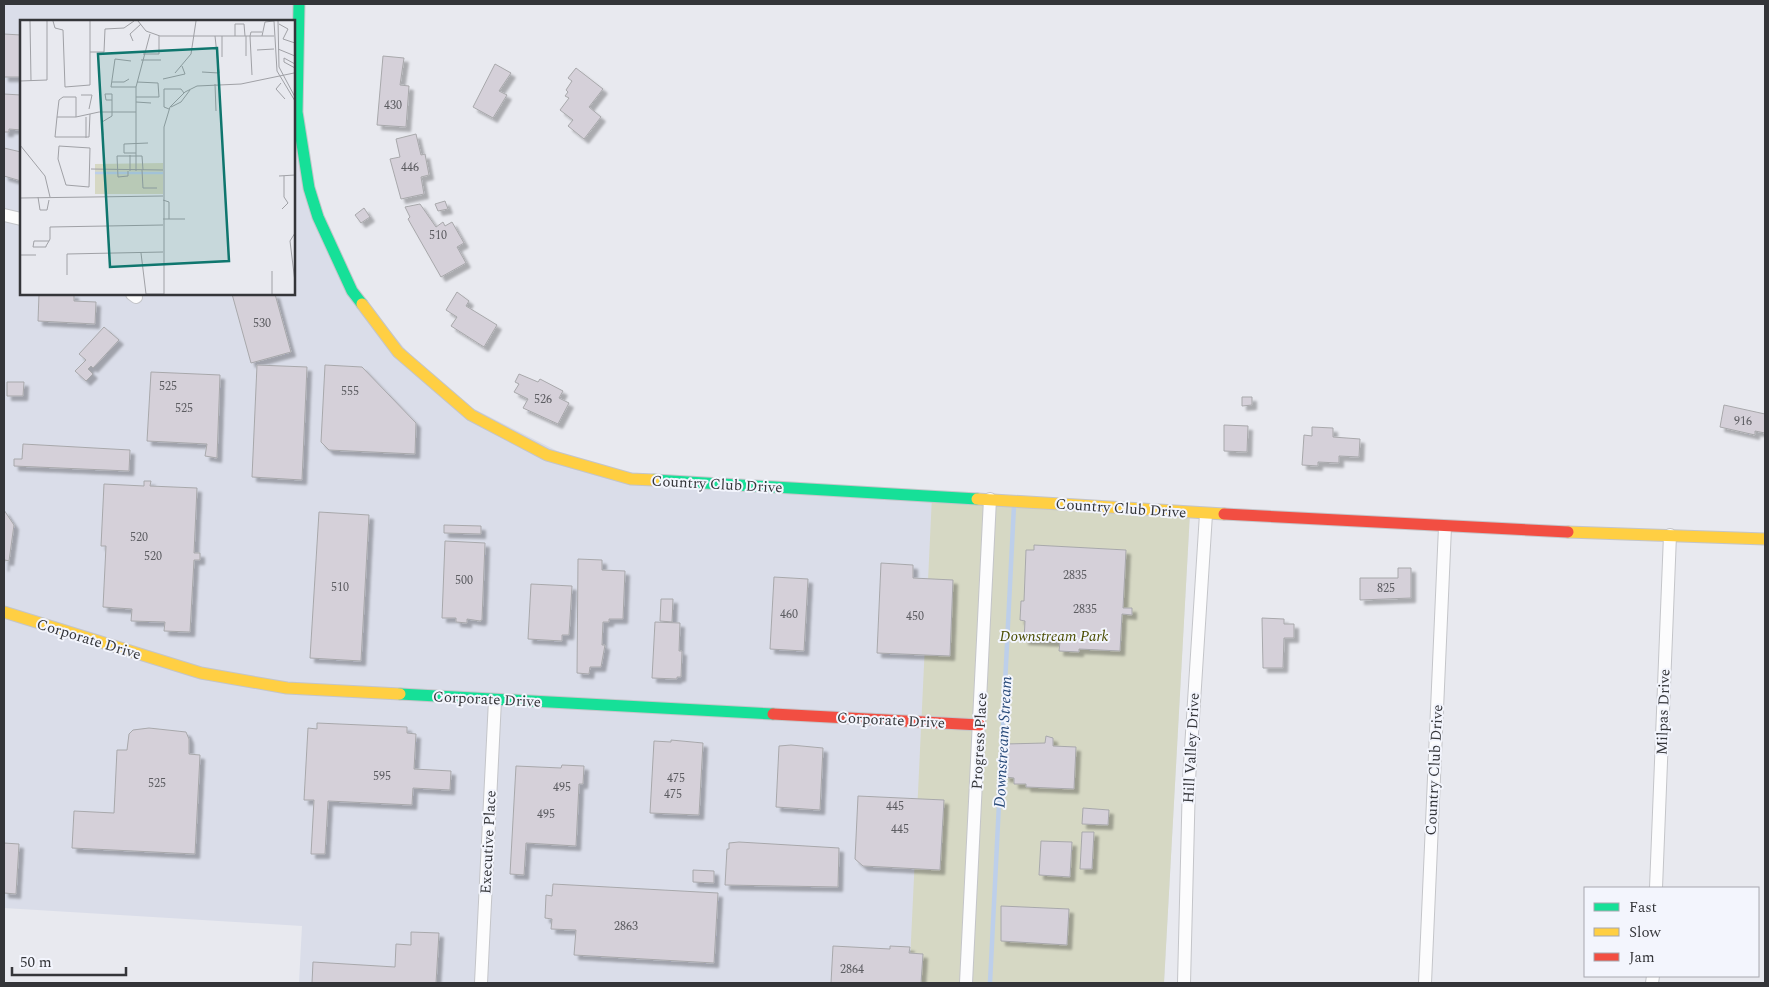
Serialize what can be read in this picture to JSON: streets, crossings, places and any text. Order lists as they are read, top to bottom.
{
  "streets": {
    "street": [
      "Country Club Drive",
      "Corporate Drive",
      "Milpas Drive",
      "Progress Place",
      "Hill Valley Drive",
      "Executive Place"
    ]
  },
  "crossings": [
    ["Country Club Drive", "Milpas Drive"],
    ["Country Club Drive", "Progress Place"],
    ["Country Club Drive", "Hill Valley Drive"],
    ["Corporate Drive", "Progress Place"],
    ["Corporate Drive", "Executive Place"]
  ],
  "water": ["Downstream Stream"],
  "parks": ["Downstream Park"],
  "house_numbers": [
    "430",
    "446",
    "510",
    "530",
    "525",
    "555",
    "526",
    "525",
    "916",
    "520",
    "520",
    "2835",
    "500",
    "510",
    "825",
    "2835",
    "460",
    "450",
    "595",
    "475",
    "525",
    "495",
    "475",
    "445",
    "495",
    "445",
    "2863",
    "2864"
  ],
  "legend": ["Fast", "Slow", "Jam"],
  "scale_bar": "50 m"
}
